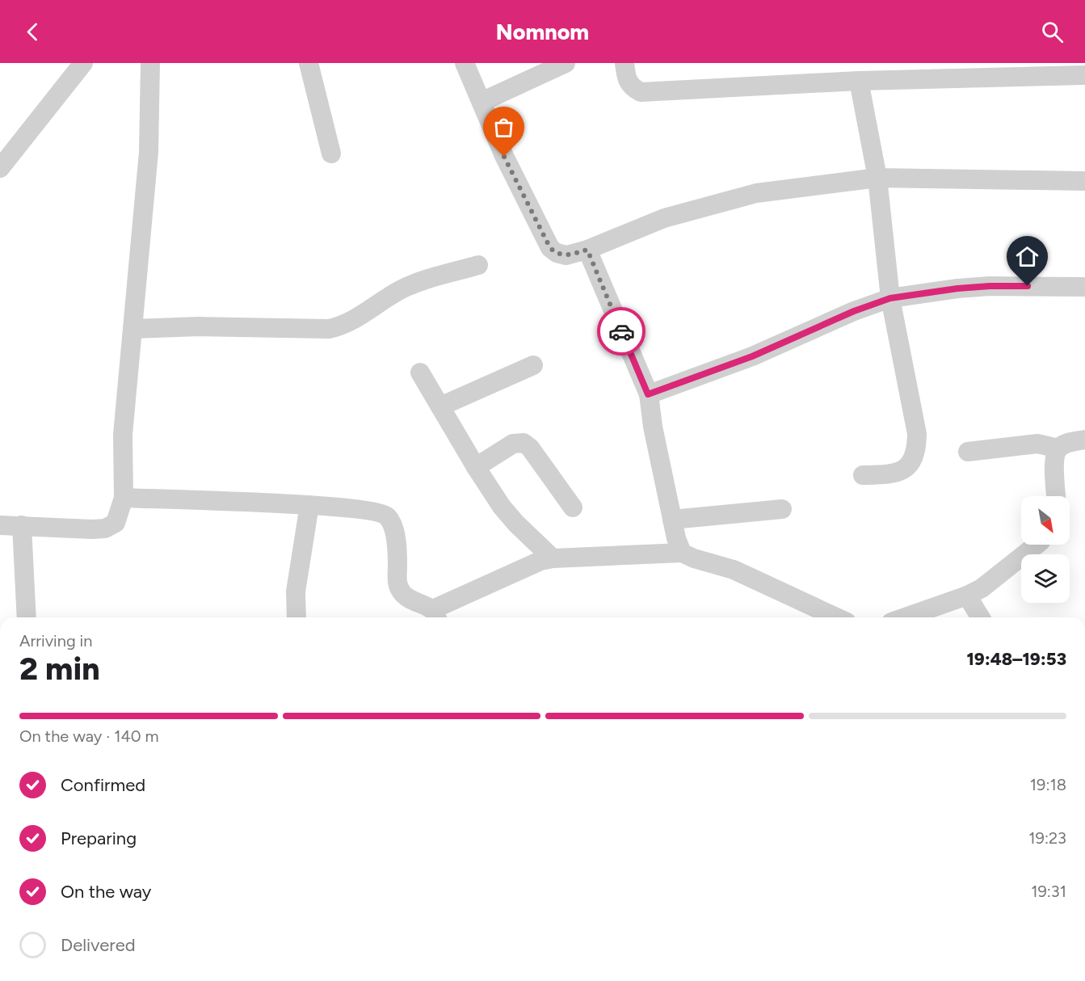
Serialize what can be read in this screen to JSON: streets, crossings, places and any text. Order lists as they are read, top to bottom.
{
  "north": "bottom right",
  "page": {
    "header": "Nomnom",
    "heading": ["2 min", "Arriving in", "19:48–19:53"],
    "bar": "On the way · 140 m",
    "list": [
      ["Confirmed", "19:18"],
      ["Preparing", "19:23"],
      ["On the way", "19:31"],
      "Delivered"
    ]
  }
}
